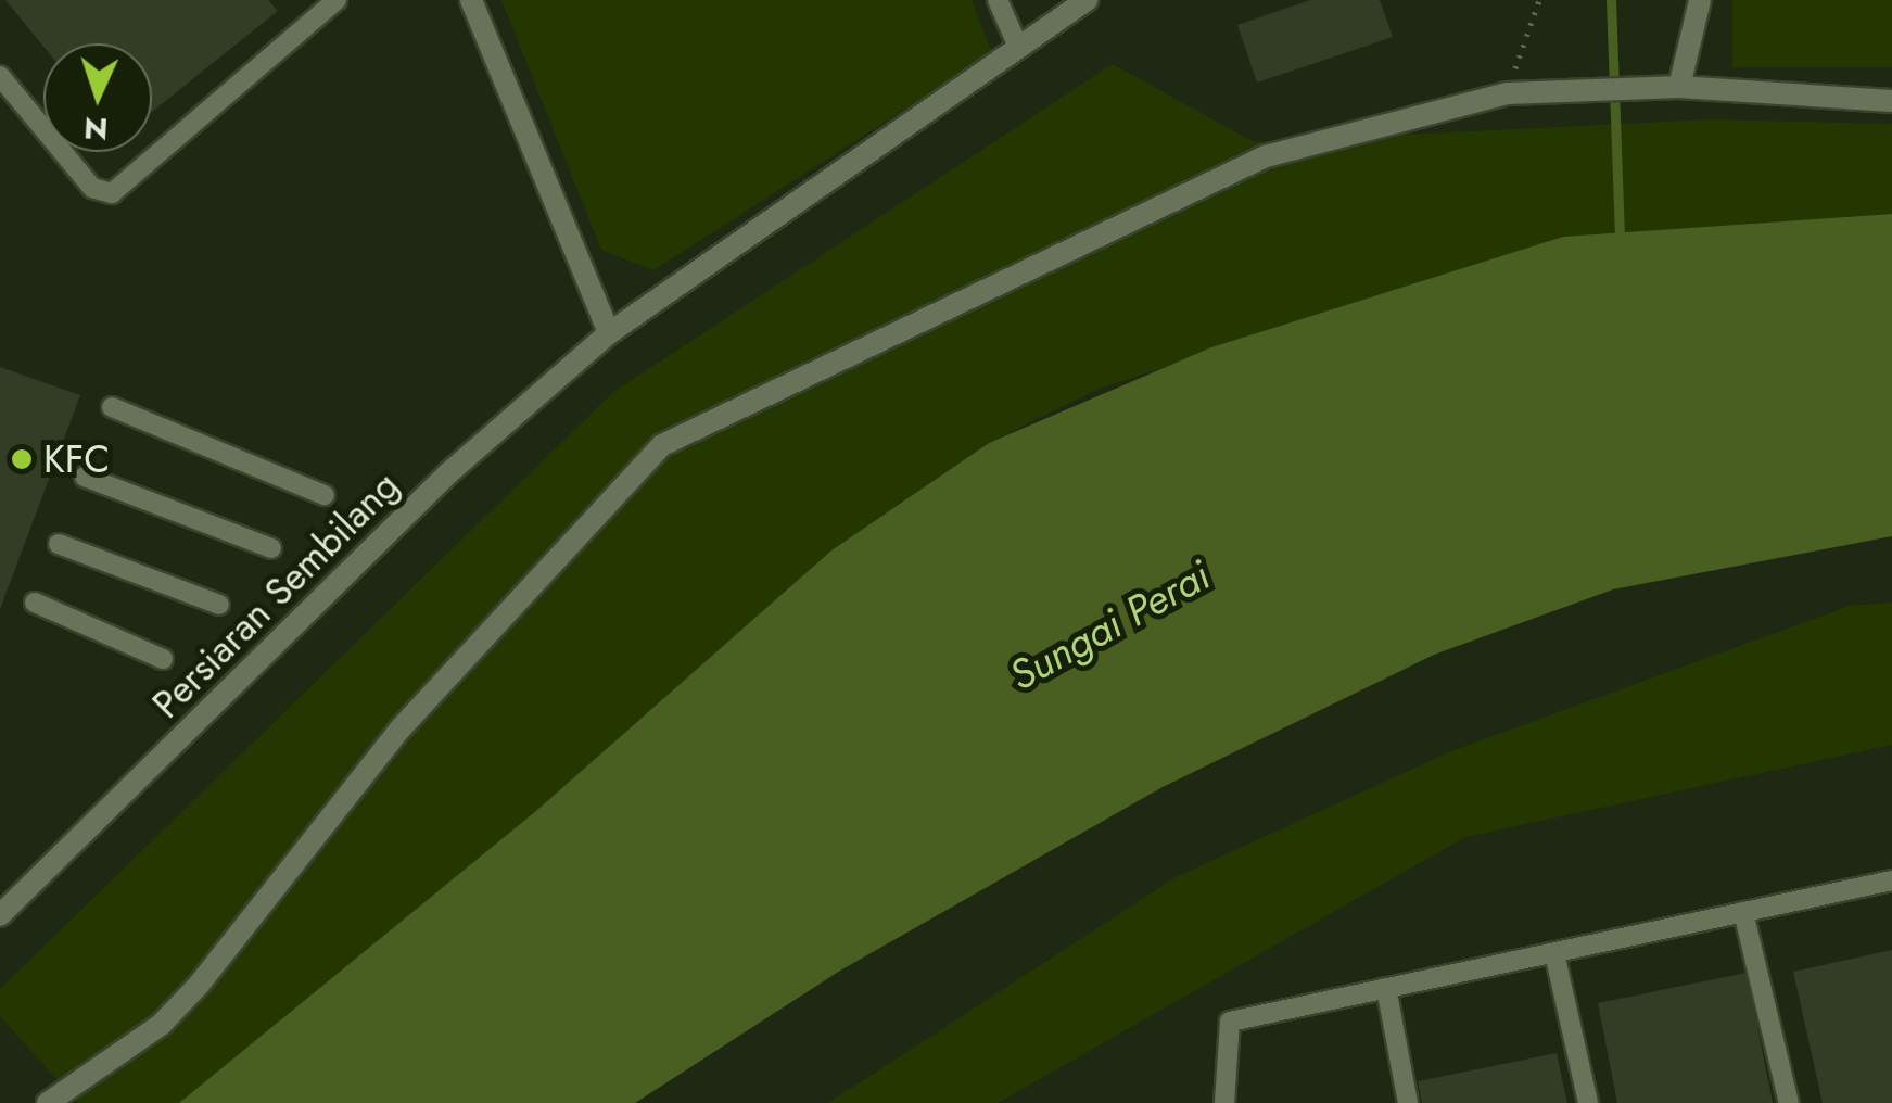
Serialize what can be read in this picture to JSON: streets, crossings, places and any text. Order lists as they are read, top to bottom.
{
  "streets": {
    "street": ["Persiaran Sembilang"]
  },
  "water": ["Sungai Perai"],
  "places": ["KFC"],
  "north": "bottom"
}
